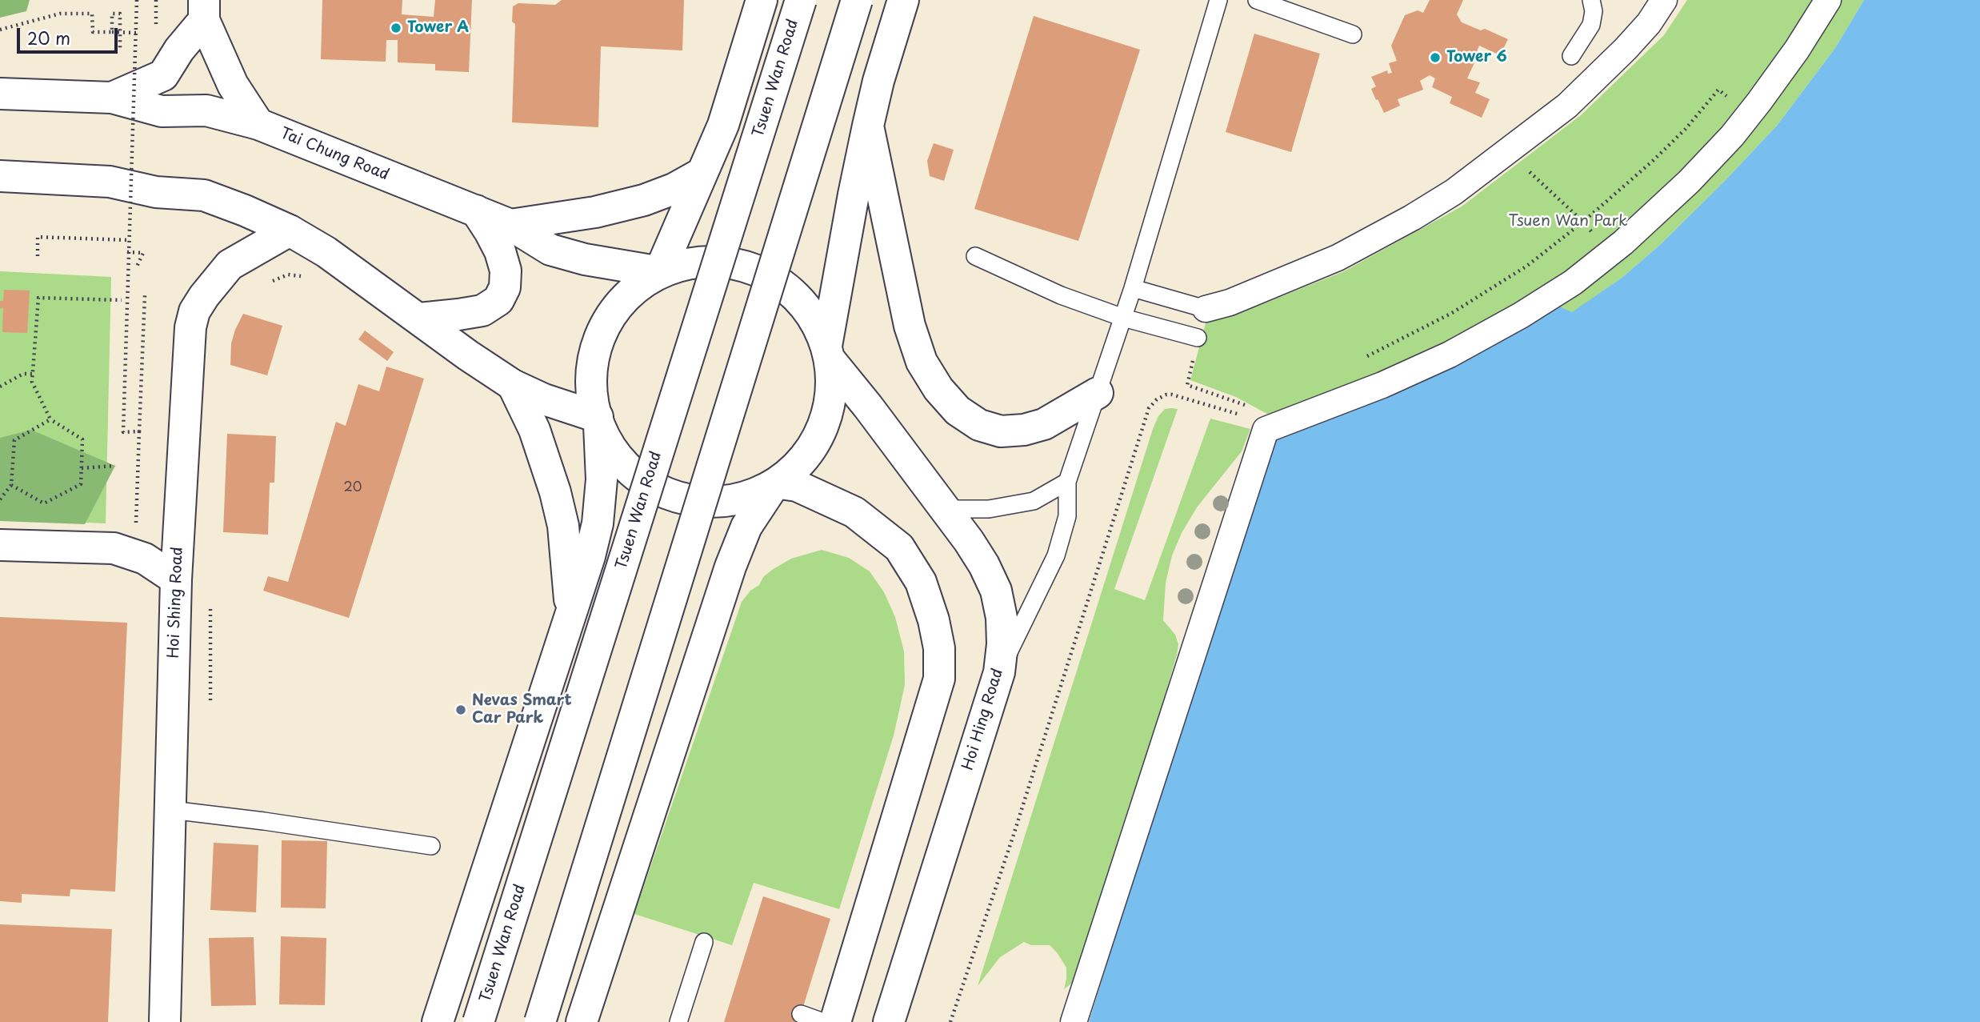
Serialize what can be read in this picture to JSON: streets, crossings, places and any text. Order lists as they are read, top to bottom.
{
  "streets": {
    "main road": [
      "Tsuen Wan Road",
      "Tai Chung Road",
      "Hoi Shing Road",
      "Hoi Hing Road"
    ]
  },
  "crossings": [
    ["Tai Chung Road", "Hoi Hing Road"]
  ],
  "parks": ["Tsuen Wan Park"],
  "places": ["Tower A", "Tower 6", "Nevas Smart Car Park"],
  "house_numbers": ["20"],
  "scale_bar": "20 m"
}
